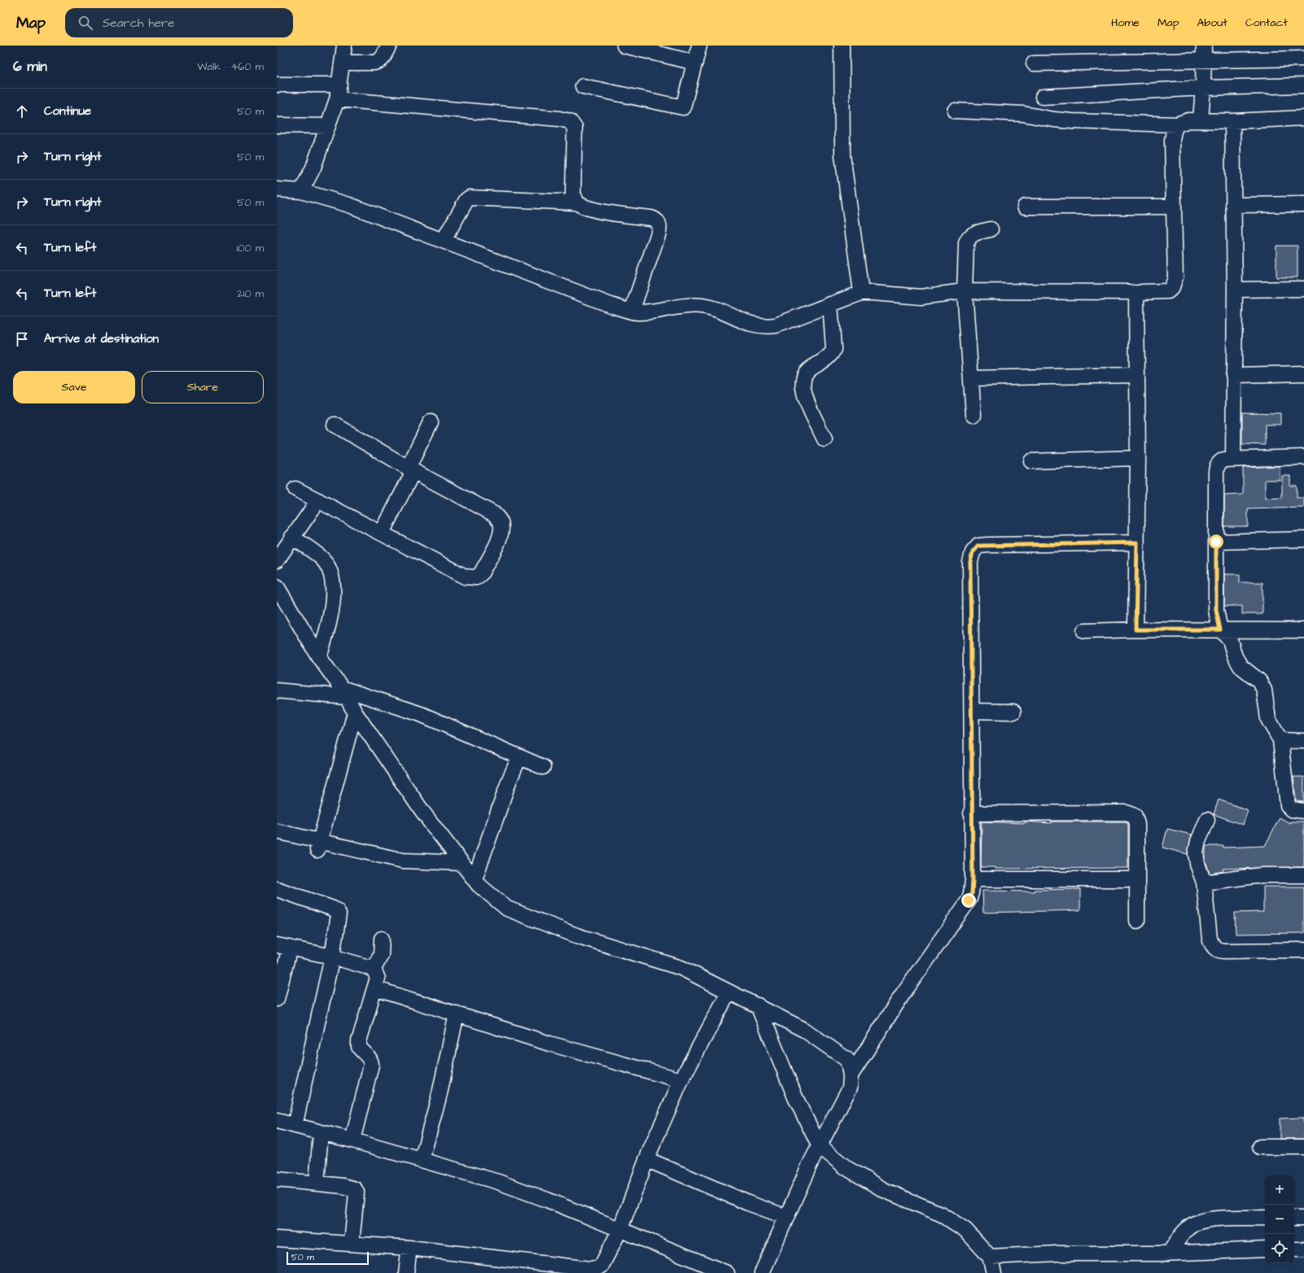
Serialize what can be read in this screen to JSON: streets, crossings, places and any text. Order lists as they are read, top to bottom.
{
  "scale_bar": "50 m",
  "page": {
    "header": "Map",
    "search": "Search here",
    "nav": [
      "Home",
      "Map",
      "About",
      "Contact"
    ],
    "heading": ["6 min", "Walk · 460 m"],
    "list": [
      ["Continue", "50 m"],
      ["Turn right", "50 m"],
      ["Turn right", "50 m"],
      ["Turn left", "100 m"],
      ["Turn left", "210 m"],
      "Arrive at destination"
    ],
    "buttons": ["Save", "Share"],
    "map_buttons": ["+", "−"],
    "scale": "50 m"
  }
}
